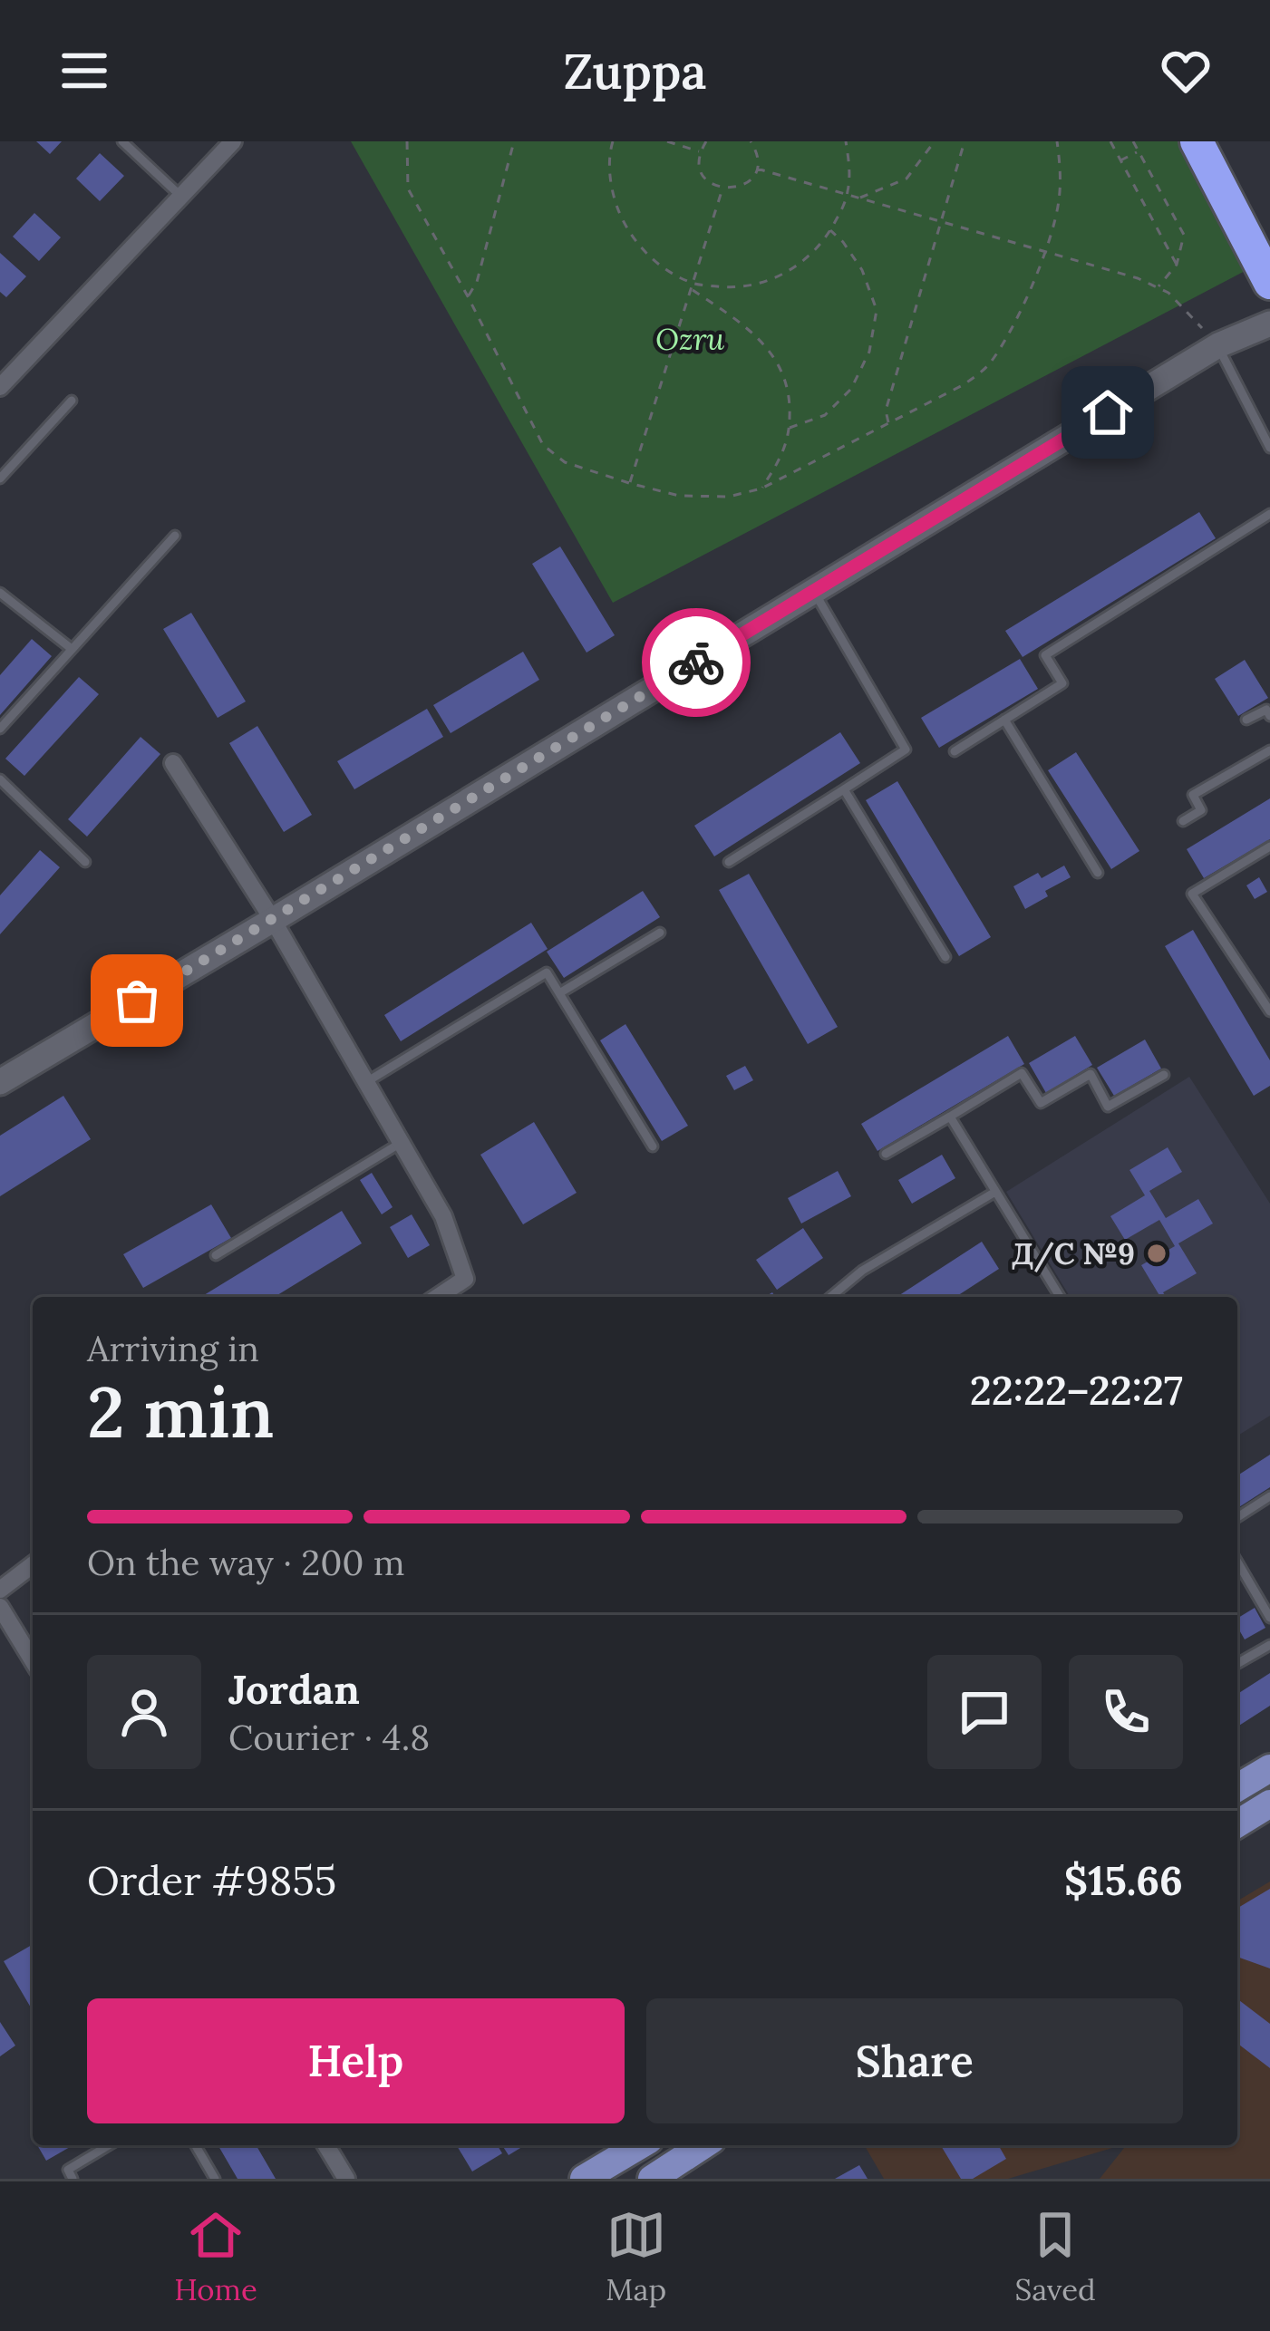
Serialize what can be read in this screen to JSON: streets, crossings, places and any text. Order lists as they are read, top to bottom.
{
  "parks": ["Ozru"],
  "places": ["Д/С №9"],
  "page": {
    "header": "Zuppa",
    "heading": ["2 min", "Arriving in", "22:22–22:27"],
    "panel": [
      "Jordan",
      "Courier · 4.8",
      "Order #9855",
      "$15.66"
    ],
    "bar": "On the way · 200 m",
    "buttons": ["Help", "Share"],
    "tabs": ["Home", "Map", "Saved"]
  }
}
